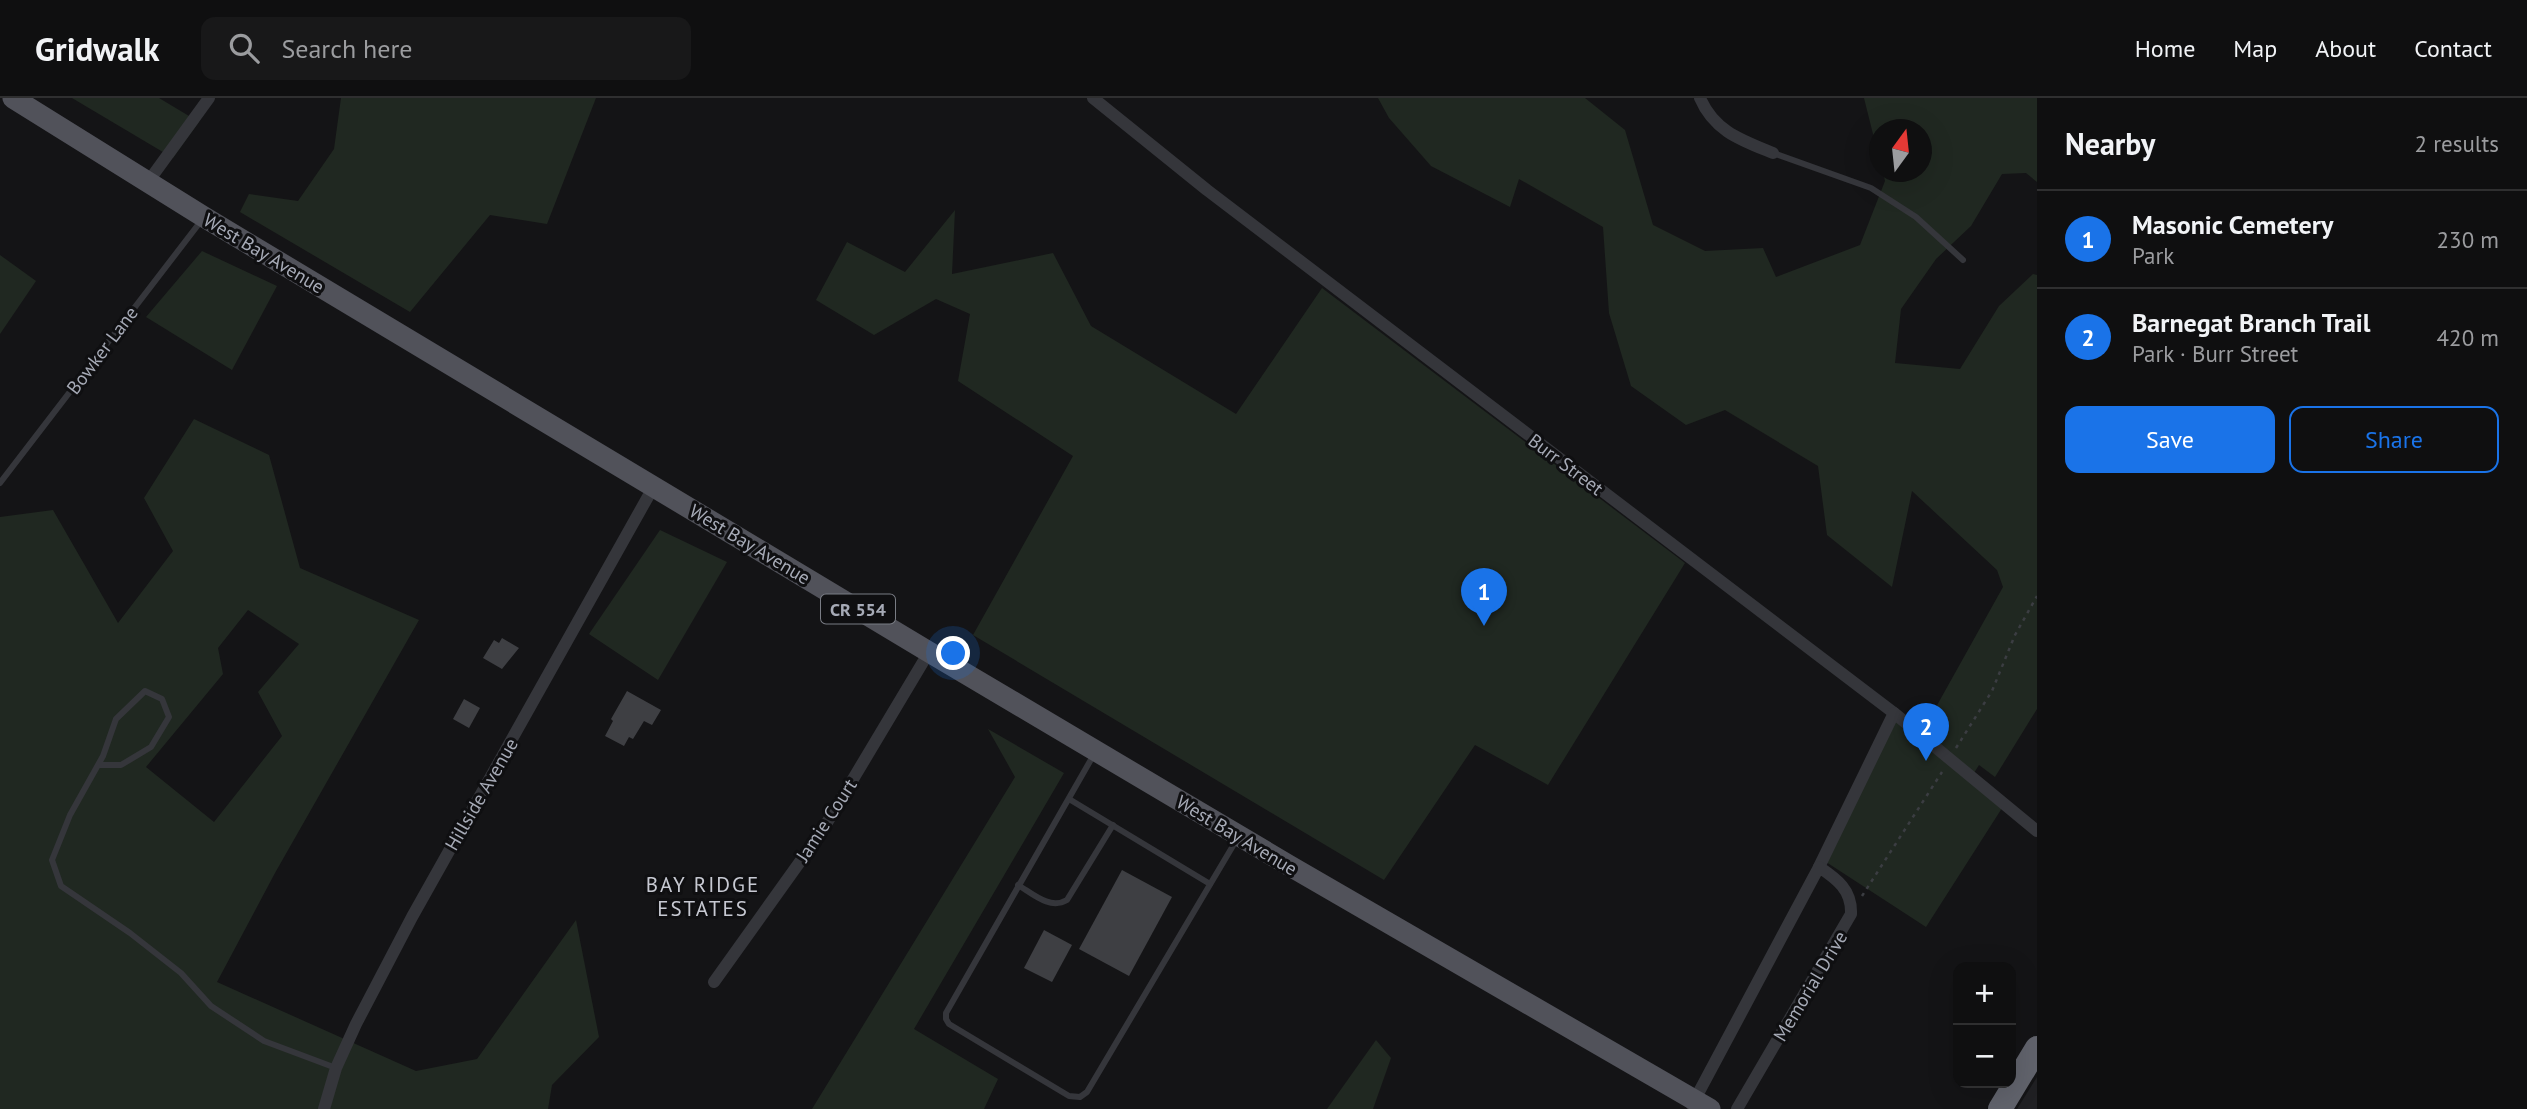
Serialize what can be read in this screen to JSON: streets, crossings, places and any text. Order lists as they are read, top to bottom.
{
  "streets": {
    "main road": ["West Bay Avenue", "CR 554"],
    "street": [
      "Burr Street",
      "Hillside Avenue",
      "Jamie Court",
      "Memorial Drive"
    ],
    "lane": ["Bowker Lane"]
  },
  "crossings": [
    ["West Bay Avenue", "Bowker Lane"],
    ["West Bay Avenue", "Hillside Avenue"],
    ["West Bay Avenue", "Jamie Court"]
  ],
  "districts": ["BAY RIDGE ESTATES"],
  "north": "top",
  "page": {
    "header": "Gridwalk",
    "search": "Search here",
    "nav": [
      "Home",
      "Map",
      "About",
      "Contact"
    ],
    "heading": ["Nearby", "2 results"],
    "list": [
      {
        "mark": "1",
        "name": "Masonic Cemetery",
        "note": "Park",
        "value": "230 m"
      },
      {
        "mark": "2",
        "name": "Barnegat Branch Trail",
        "note": "Park · Burr Street",
        "value": "420 m"
      }
    ],
    "buttons": ["Save", "Share"],
    "pins": ["1", "2"],
    "map_buttons": ["+", "−"]
  }
}
